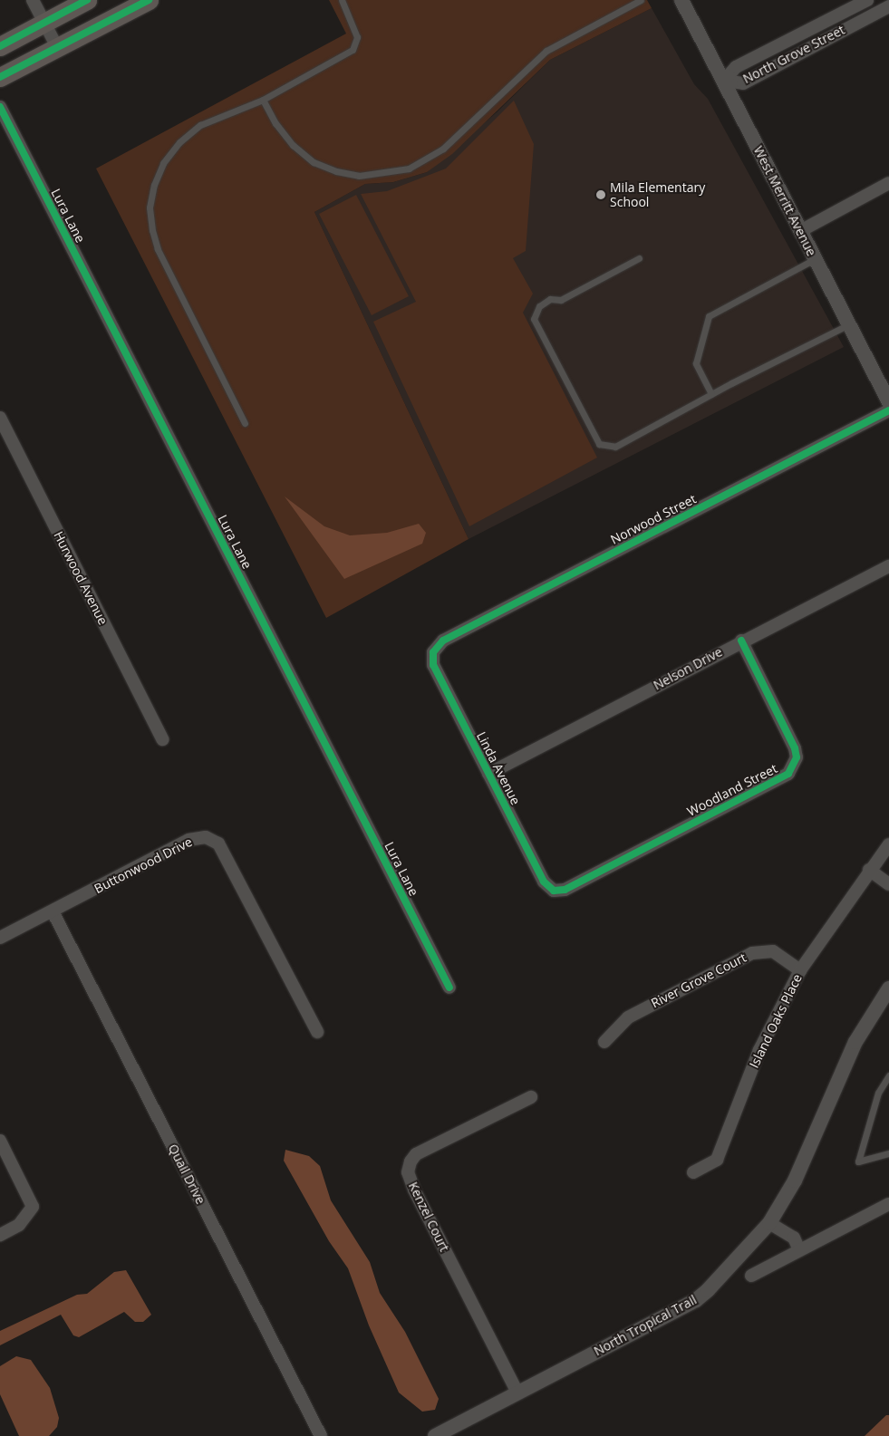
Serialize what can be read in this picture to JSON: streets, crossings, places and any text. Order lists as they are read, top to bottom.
{
  "streets": {
    "street": [
      "North Grove Street",
      "West Merritt Avenue",
      "Lura Lane",
      "Norwood Street",
      "Hurwood Avenue",
      "Nelson Drive",
      "Linda Avenue",
      "Woodland Street",
      "Buttonwood Drive",
      "River Grove Court",
      "Island Oaks Place",
      "Quail Drive",
      "Kenzel Court",
      "North Tropical Trail"
    ]
  },
  "crossings": [
    ["North Grove Street", "West Merritt Avenue"],
    ["Norwood Street", "Linda Avenue"],
    ["Nelson Drive", "Linda Avenue"],
    ["Nelson Drive", "Woodland Street"],
    ["Linda Avenue", "Woodland Street"],
    ["Buttonwood Drive", "Quail Drive"],
    ["River Grove Court", "Island Oaks Place"],
    ["Kenzel Court", "North Tropical Trail"]
  ],
  "places": ["Mila Elementary School"]
}
